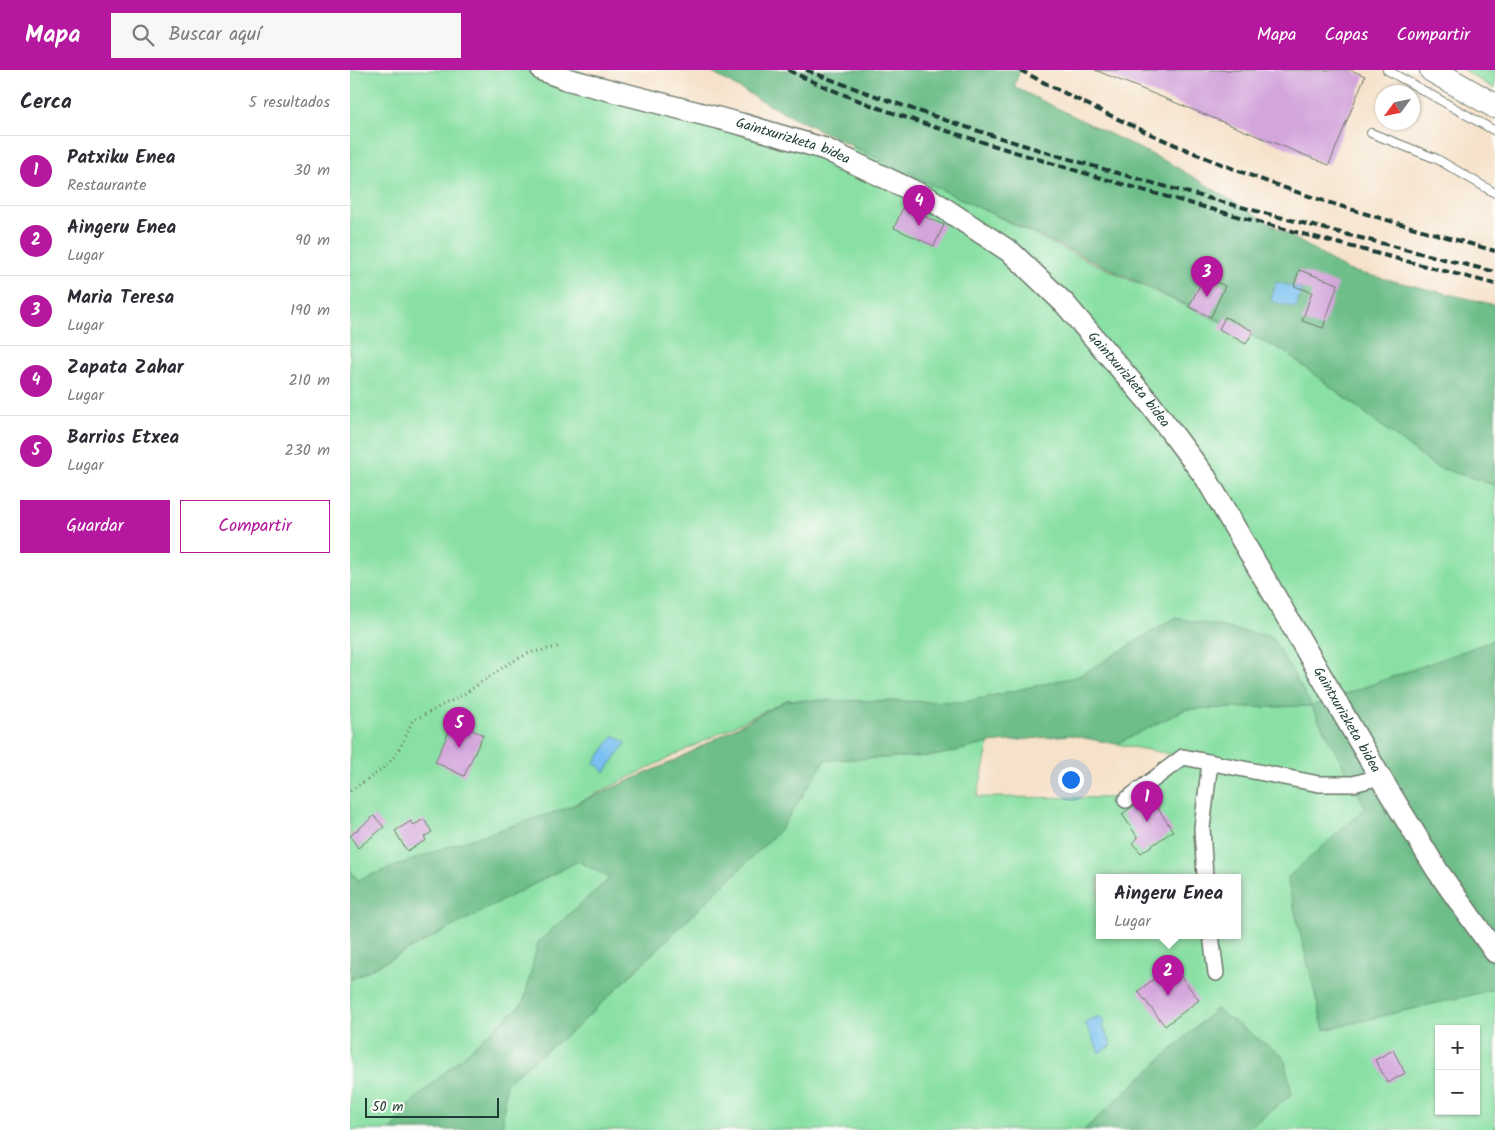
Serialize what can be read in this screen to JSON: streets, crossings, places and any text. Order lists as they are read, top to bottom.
{
  "streets": {
    "main road": ["Gaintxurizketa bidea"]
  },
  "scale_bar": "50 m",
  "north": "bottom left",
  "page": {
    "header": "Mapa",
    "search": "Buscar aquí",
    "nav": ["Mapa", "Capas", "Compartir"],
    "heading": ["Cerca", "5 resultados"],
    "list": [
      {
        "mark": "1",
        "name": "Patxiku Enea",
        "note": "Restaurante",
        "value": "30 m"
      },
      {
        "mark": "2",
        "name": "Aingeru Enea",
        "note": "Lugar",
        "value": "90 m"
      },
      {
        "mark": "3",
        "name": "Maria Teresa",
        "note": "Lugar",
        "value": "190 m"
      },
      {
        "mark": "4",
        "name": "Zapata Zahar",
        "note": "Lugar",
        "value": "210 m"
      },
      {
        "mark": "5",
        "name": "Barrios Etxea",
        "note": "Lugar",
        "value": "230 m"
      }
    ],
    "pins": [
      "4",
      "3",
      "5",
      "1",
      "2"
    ],
    "buttons": ["Guardar", "Compartir"],
    "popup": ["Aingeru Enea", "Lugar"],
    "map_buttons": ["+", "−"],
    "scale": "50 m"
  }
}
